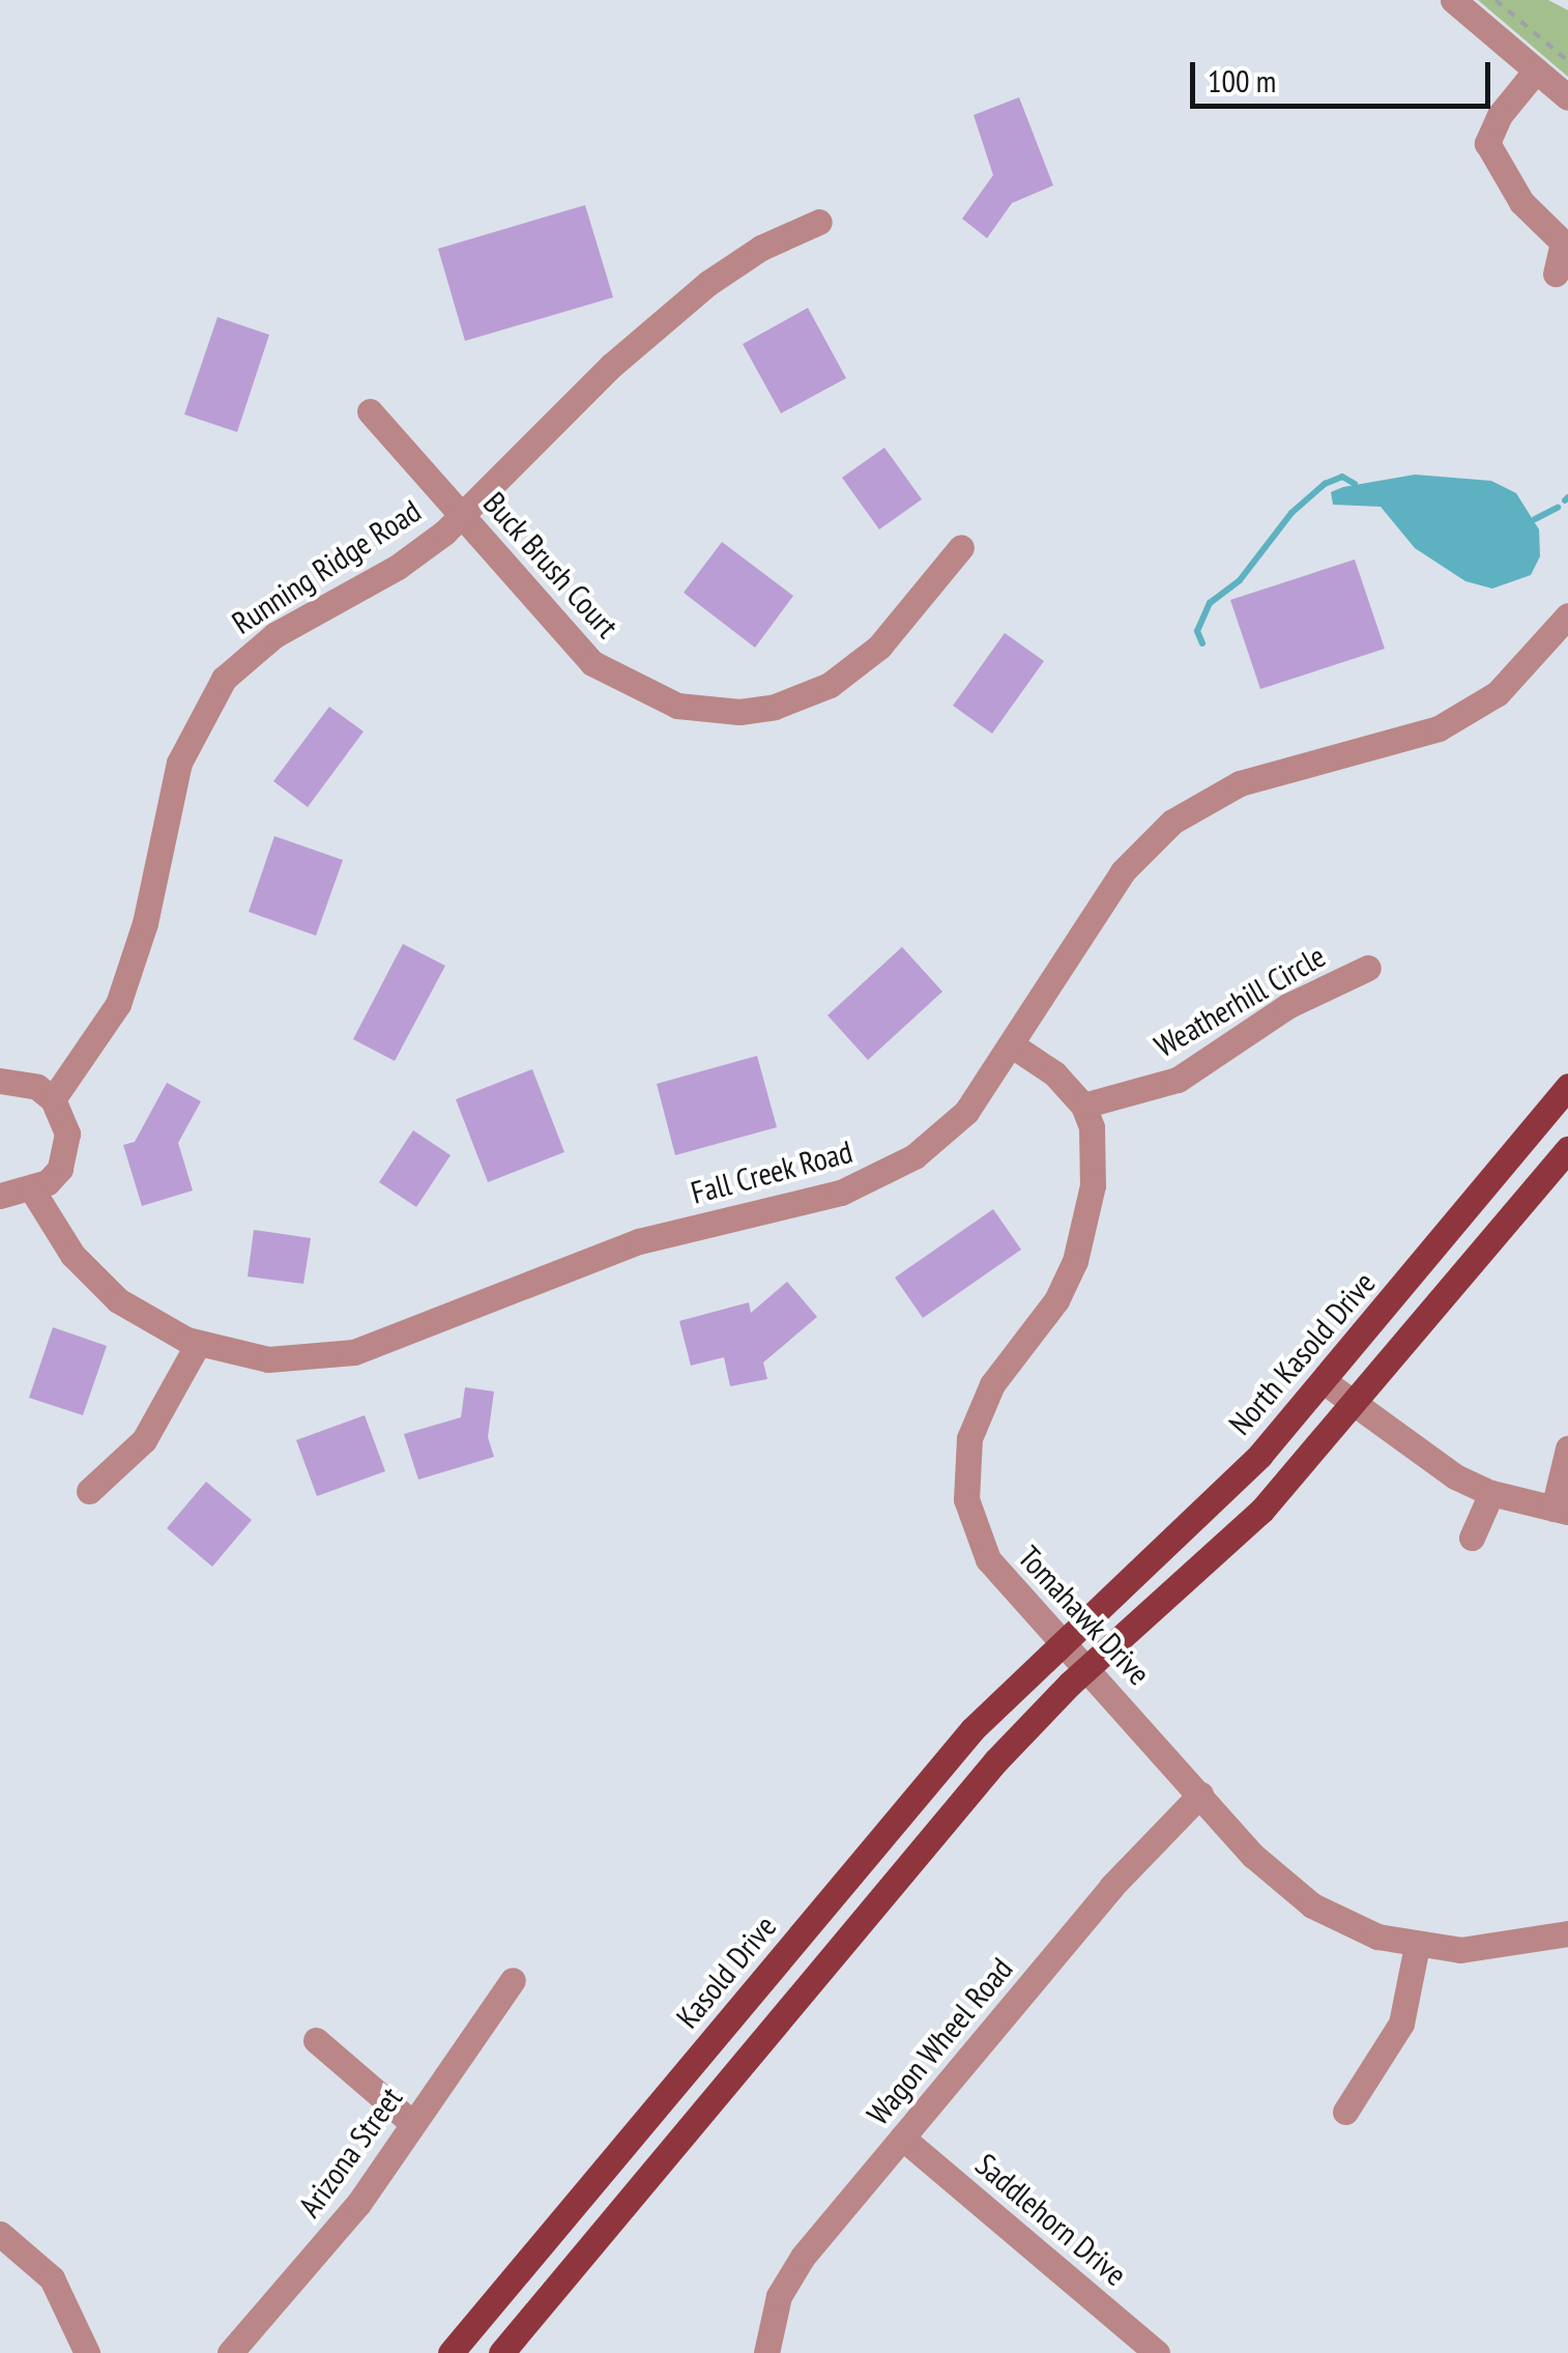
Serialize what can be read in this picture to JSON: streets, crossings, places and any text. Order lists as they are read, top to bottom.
{
  "streets": {
    "main road": ["North Kasold Drive", "Kasold Drive"],
    "street": [
      "Buck Brush Court",
      "Running Ridge Road",
      "Weatherhill Circle",
      "Fall Creek Road",
      "Tomahawk Drive",
      "Wagon Wheel Road",
      "Arizona Street",
      "Saddlehorn Drive"
    ]
  },
  "crossings": [
    ["Buck Brush Court", "Running Ridge Road"],
    ["Weatherhill Circle", "Tomahawk Drive"],
    ["North Kasold Drive", "Tomahawk Drive"],
    ["North Kasold Drive", "Kasold Drive"],
    ["Tomahawk Drive", "Kasold Drive"],
    ["Tomahawk Drive", "Wagon Wheel Road"],
    ["Wagon Wheel Road", "Saddlehorn Drive"]
  ],
  "scale_bar": "100 m"
}
